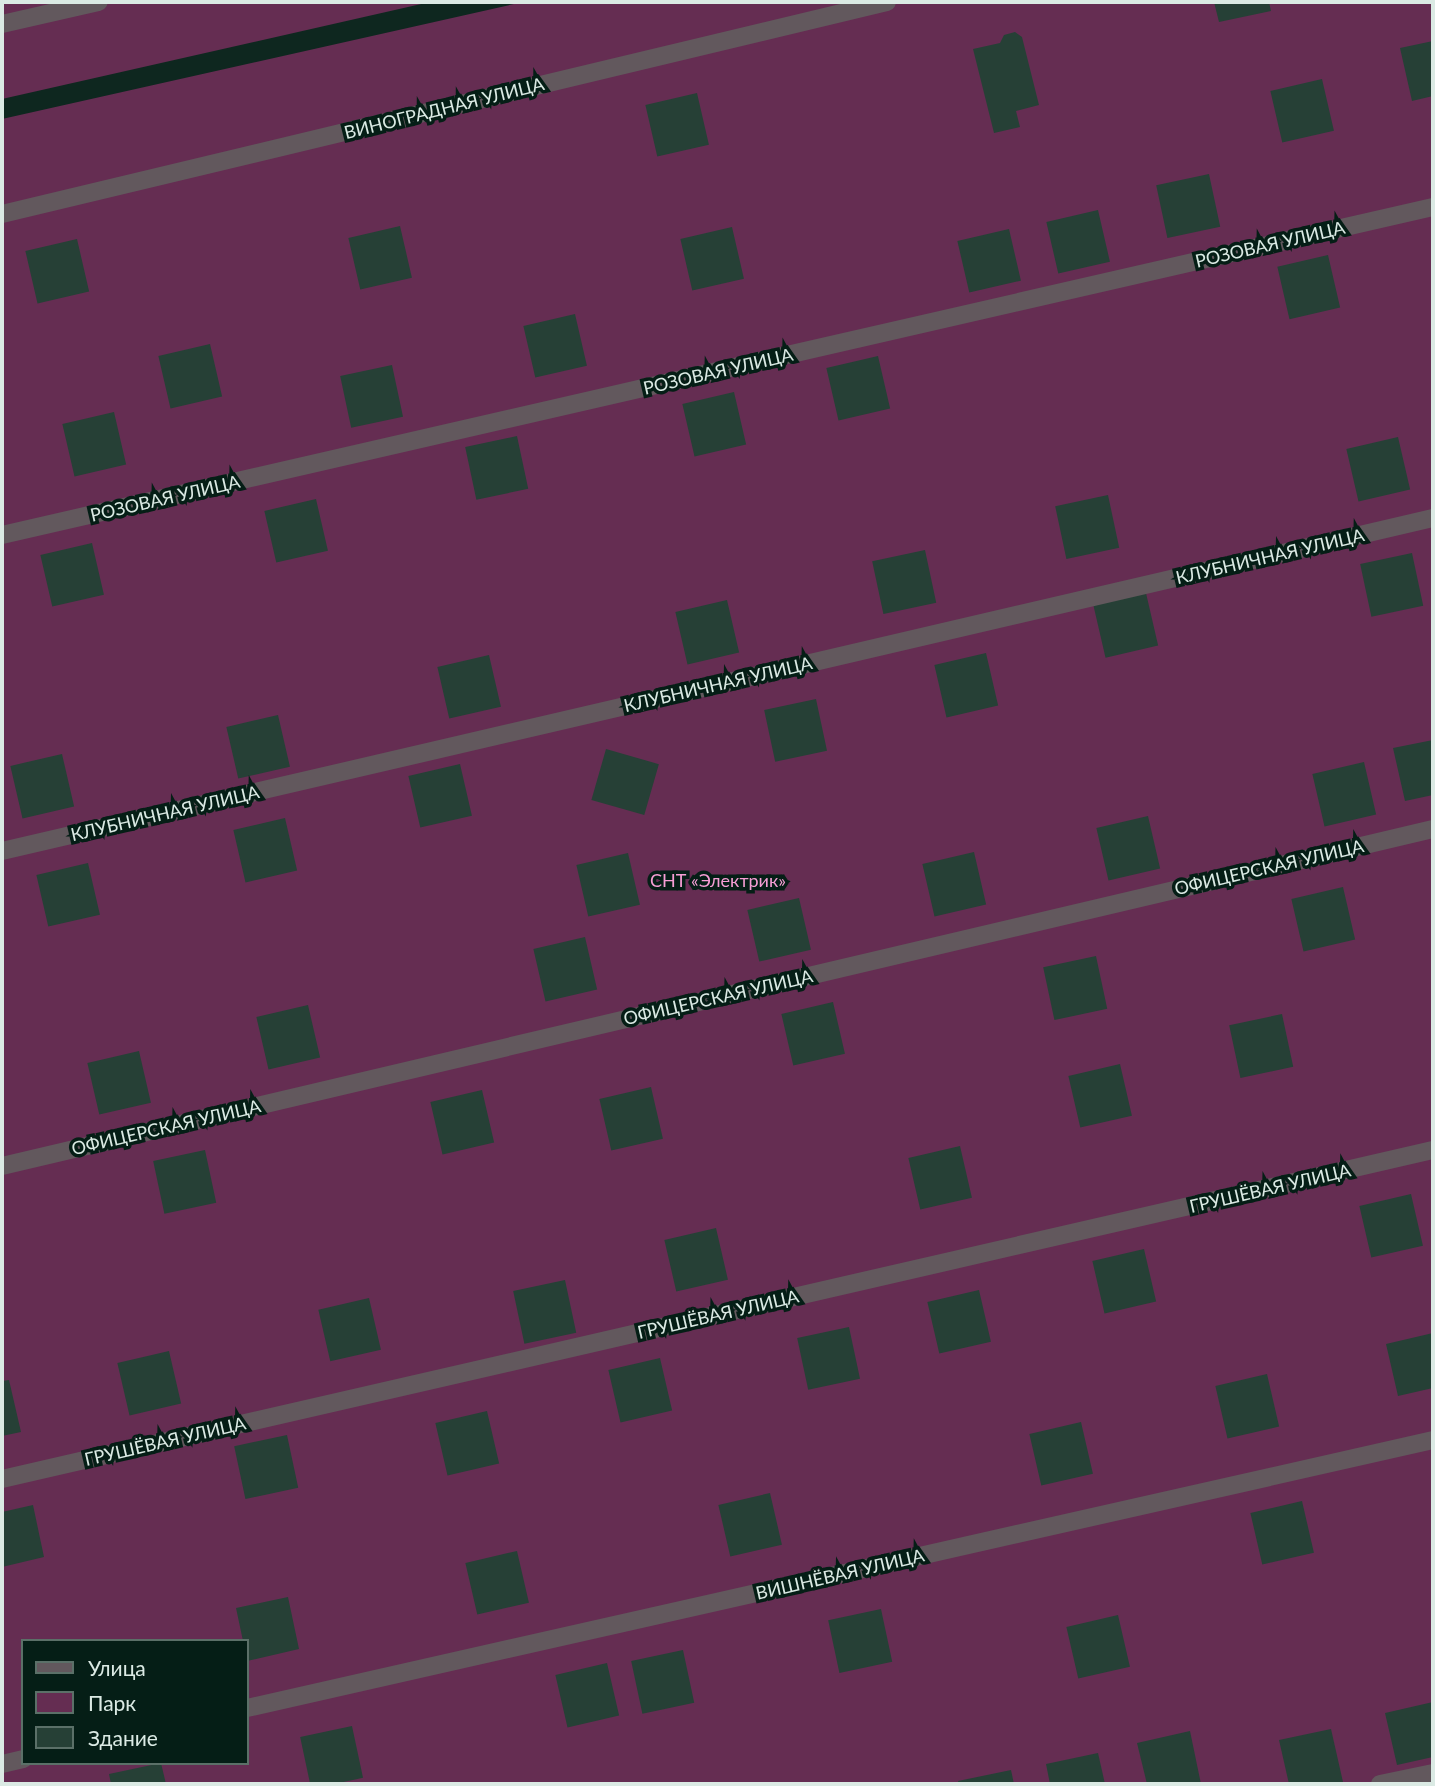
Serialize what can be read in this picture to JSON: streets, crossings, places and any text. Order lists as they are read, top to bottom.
{
  "streets": {
    "street": [
      "ВИНОГРАДНАЯ УЛИЦА",
      "РОЗОВАЯ УЛИЦА",
      "КЛУБНИЧНАЯ УЛИЦА",
      "ОФИЦЕРСКАЯ УЛИЦА",
      "ГРУШЁВАЯ УЛИЦА",
      "ВИШНЁВАЯ УЛИЦА"
    ]
  },
  "parks": ["СНТ «Электрик»"],
  "legend": ["Улица", "Парк", "Здание"]
}
